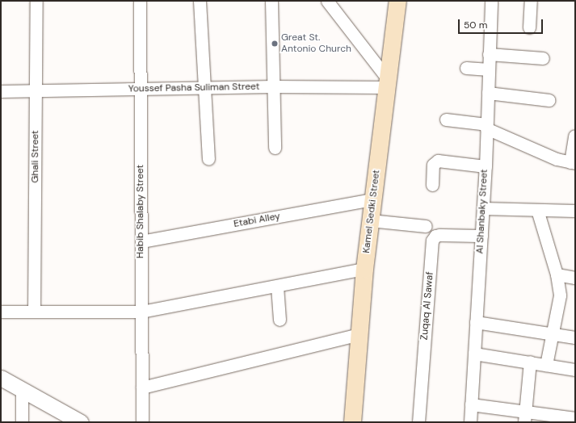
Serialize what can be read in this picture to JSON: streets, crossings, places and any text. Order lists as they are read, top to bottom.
{
  "streets": {
    "main road": ["Kamel Sedki Street"],
    "street": [
      "Youssef Pasha Suliman Street",
      "Ghali Street",
      "Habib Shalaby Street",
      "Al Shanbaky Street",
      "Etabi Alley",
      "Zuqaq Al Sawaf"
    ]
  },
  "crossings": [
    ["Youssef Pasha Suliman Street", "Ghali Street"],
    ["Youssef Pasha Suliman Street", "Habib Shalaby Street"],
    ["Youssef Pasha Suliman Street", "Kamel Sedki Street"],
    ["Habib Shalaby Street", "Etabi Alley"],
    ["Kamel Sedki Street", "Etabi Alley"],
    ["Al Shanbaky Street", "Zuqaq Al Sawaf"]
  ],
  "places": ["Great St. Antonio Church"],
  "scale_bar": "50 m"
}
